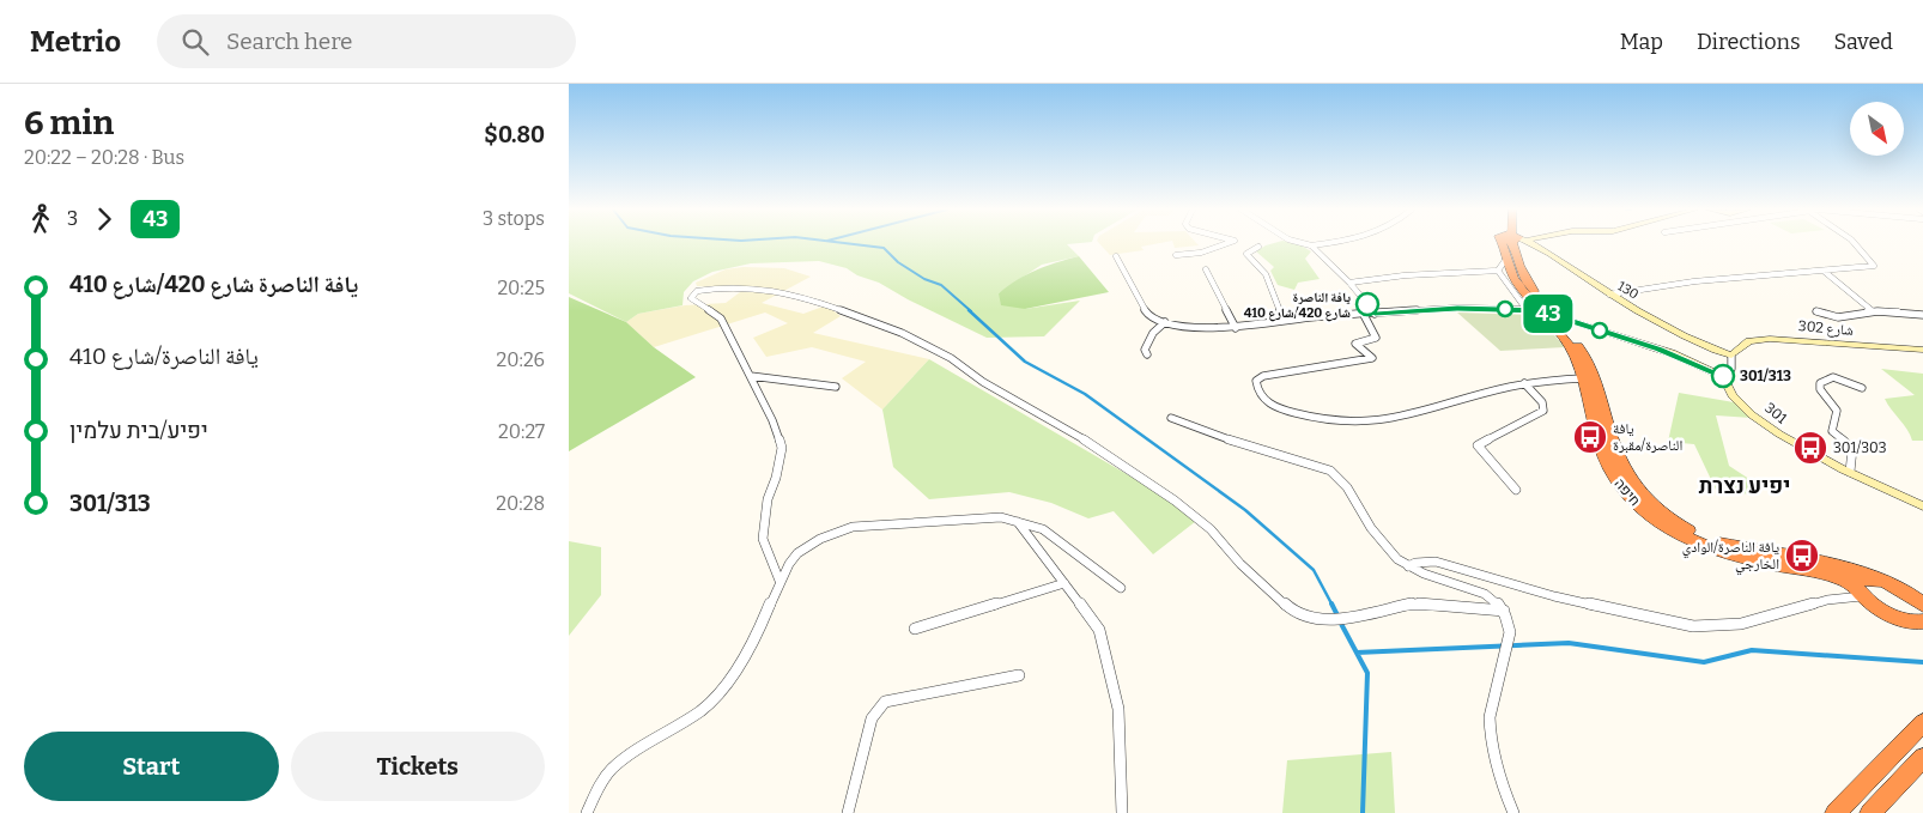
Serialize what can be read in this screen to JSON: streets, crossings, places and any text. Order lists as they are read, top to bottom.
{
  "streets": {
    "highway": ["חיפה"],
    "street": ["130", "شارع 302", "301"]
  },
  "crossings": [
    ["130", "شارع 302"]
  ],
  "districts": ["יפיע נצרת"],
  "places": {
    "other": ["يافة الناصرة شارع 420/شارع 410", "301/313"],
    "bus stop": ["يافة الناصرة/مقبرة", "301/303", "يافة الناصرة/الوادي الخارجي"]
  },
  "lines": ["bus line 43"],
  "north": "bottom right",
  "page": {
    "header": "Metrio",
    "search": "Search here",
    "nav": ["Map", "Directions", "Saved"],
    "heading": ["6 min", "20:22 – 20:28 · Bus", "$0.80"],
    "on_map": "43",
    "legs": ["3", "43", "3 stops"],
    "list": [
      {
        "name": "يافة الناصرة شارع 420/شارع 410",
        "value": "20:25"
      },
      {
        "name": "يافة الناصرة/شارع 410",
        "value": "20:26"
      },
      {
        "name": "יפיע/בית עלמין",
        "value": "20:27"
      },
      {
        "name": "301/313",
        "value": "20:28"
      }
    ],
    "buttons": ["Start", "Tickets"]
  }
}
